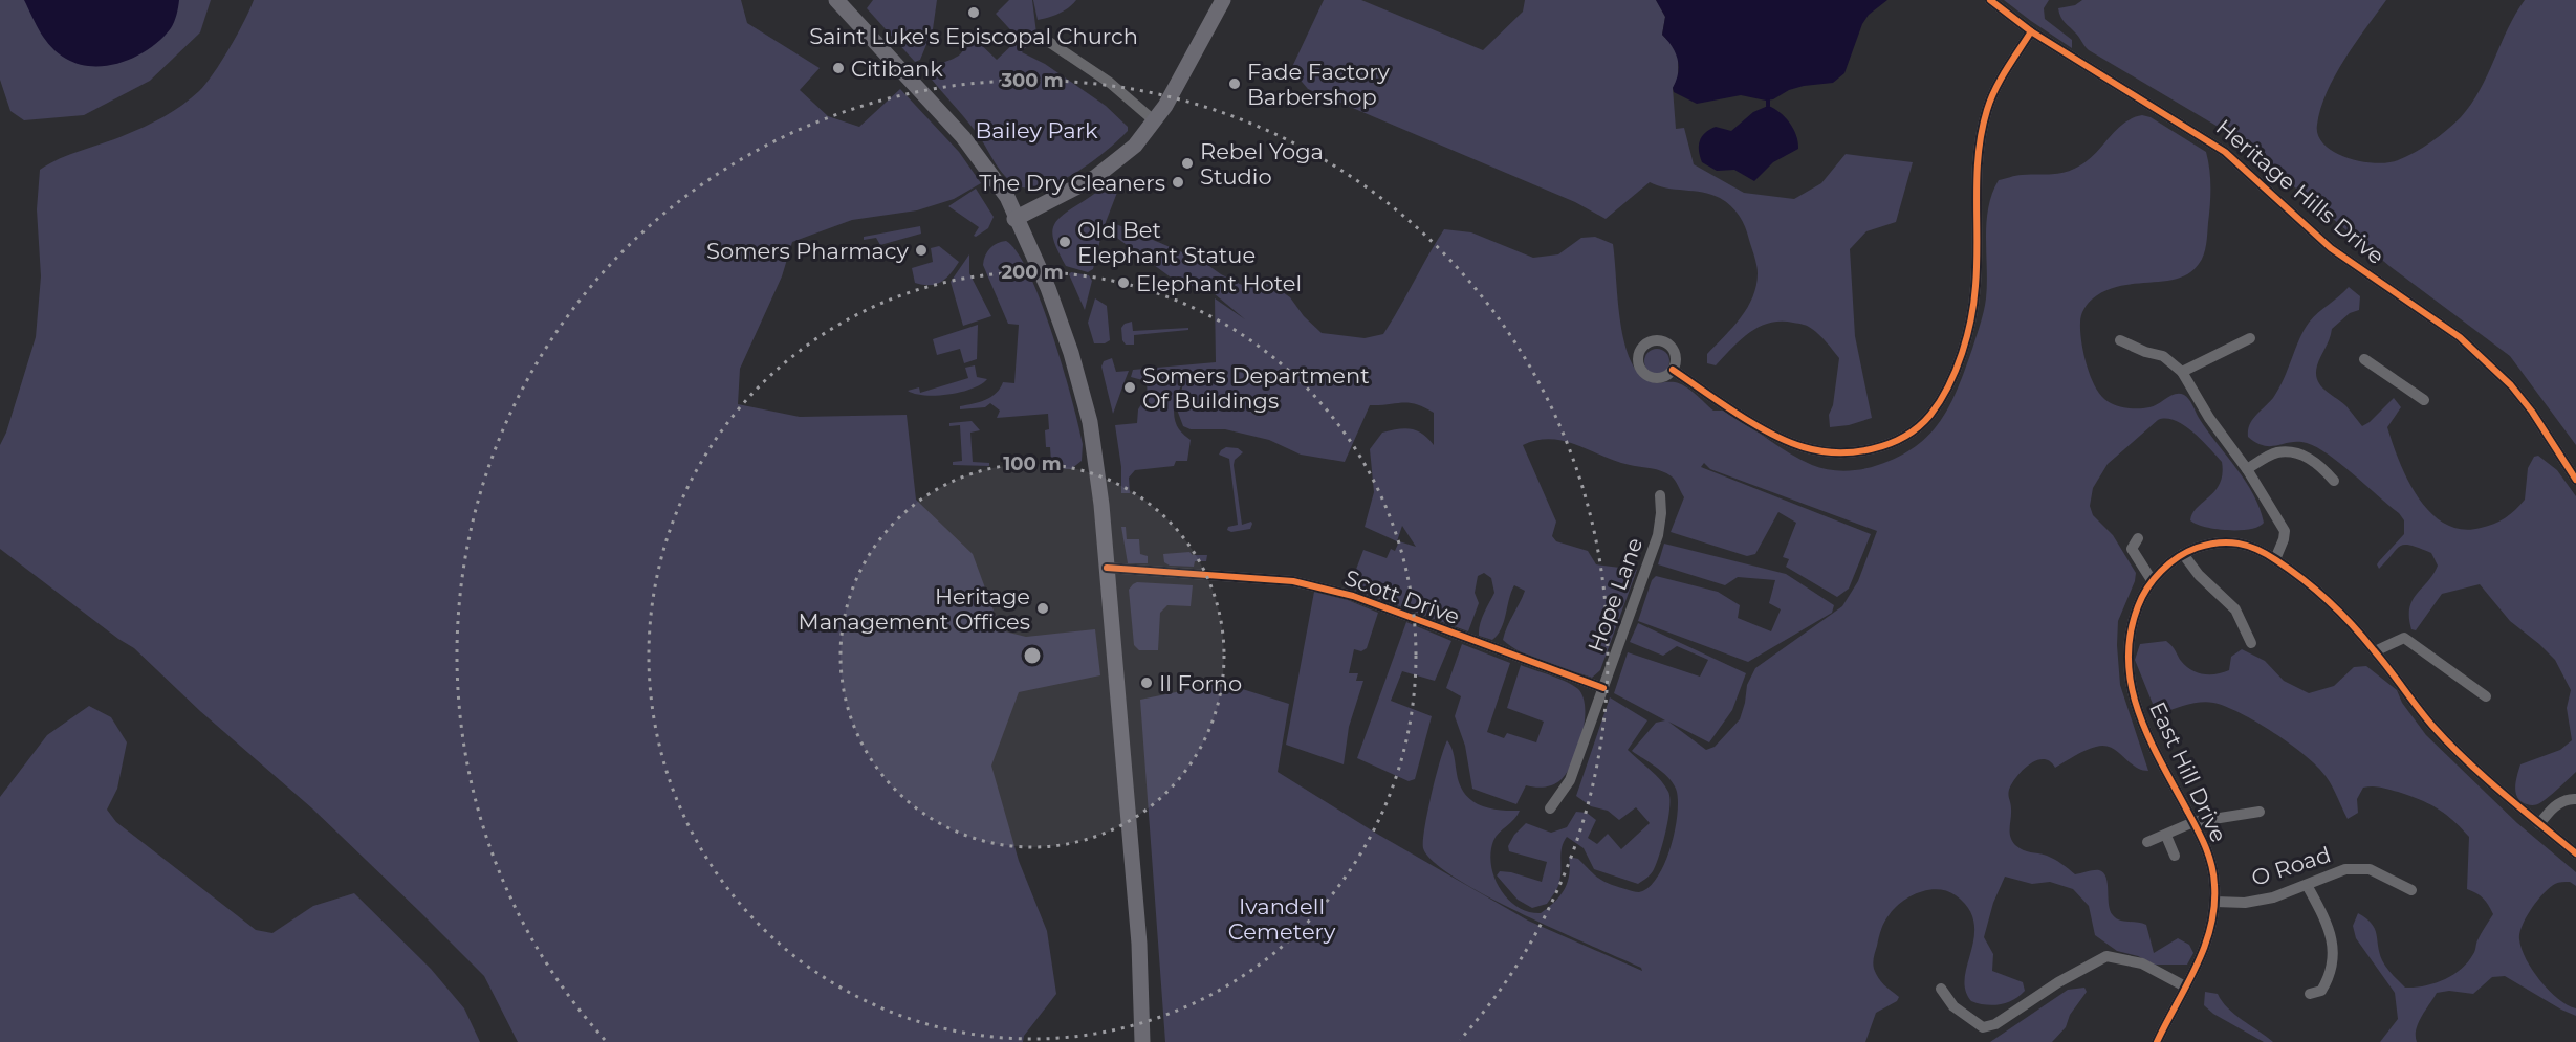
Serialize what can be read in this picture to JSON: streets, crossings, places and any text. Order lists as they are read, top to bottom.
{
  "streets": {
    "street": [
      "Heritage Hills Drive",
      "Hope Lane",
      "Scott Drive",
      "East Hill Drive",
      "O Road"
    ]
  },
  "crossings": [
    ["Hope Lane", "Scott Drive"],
    ["East Hill Drive", "O Road"]
  ],
  "parks": ["Bailey Park", "Ivandell Cemetery"],
  "places": [
    "Saint Luke's Episcopal Church",
    "Citibank",
    "Fade Factory Barbershop",
    "Rebel Yoga Studio",
    "The Dry Cleaners",
    "Old Bet Elephant Statue",
    "Somers Pharmacy",
    "Elephant Hotel",
    "Somers Department Of Buildings",
    "Heritage Management Offices",
    "Il Forno"
  ],
  "rings": ["300 m", "200 m", "100 m"]
}
